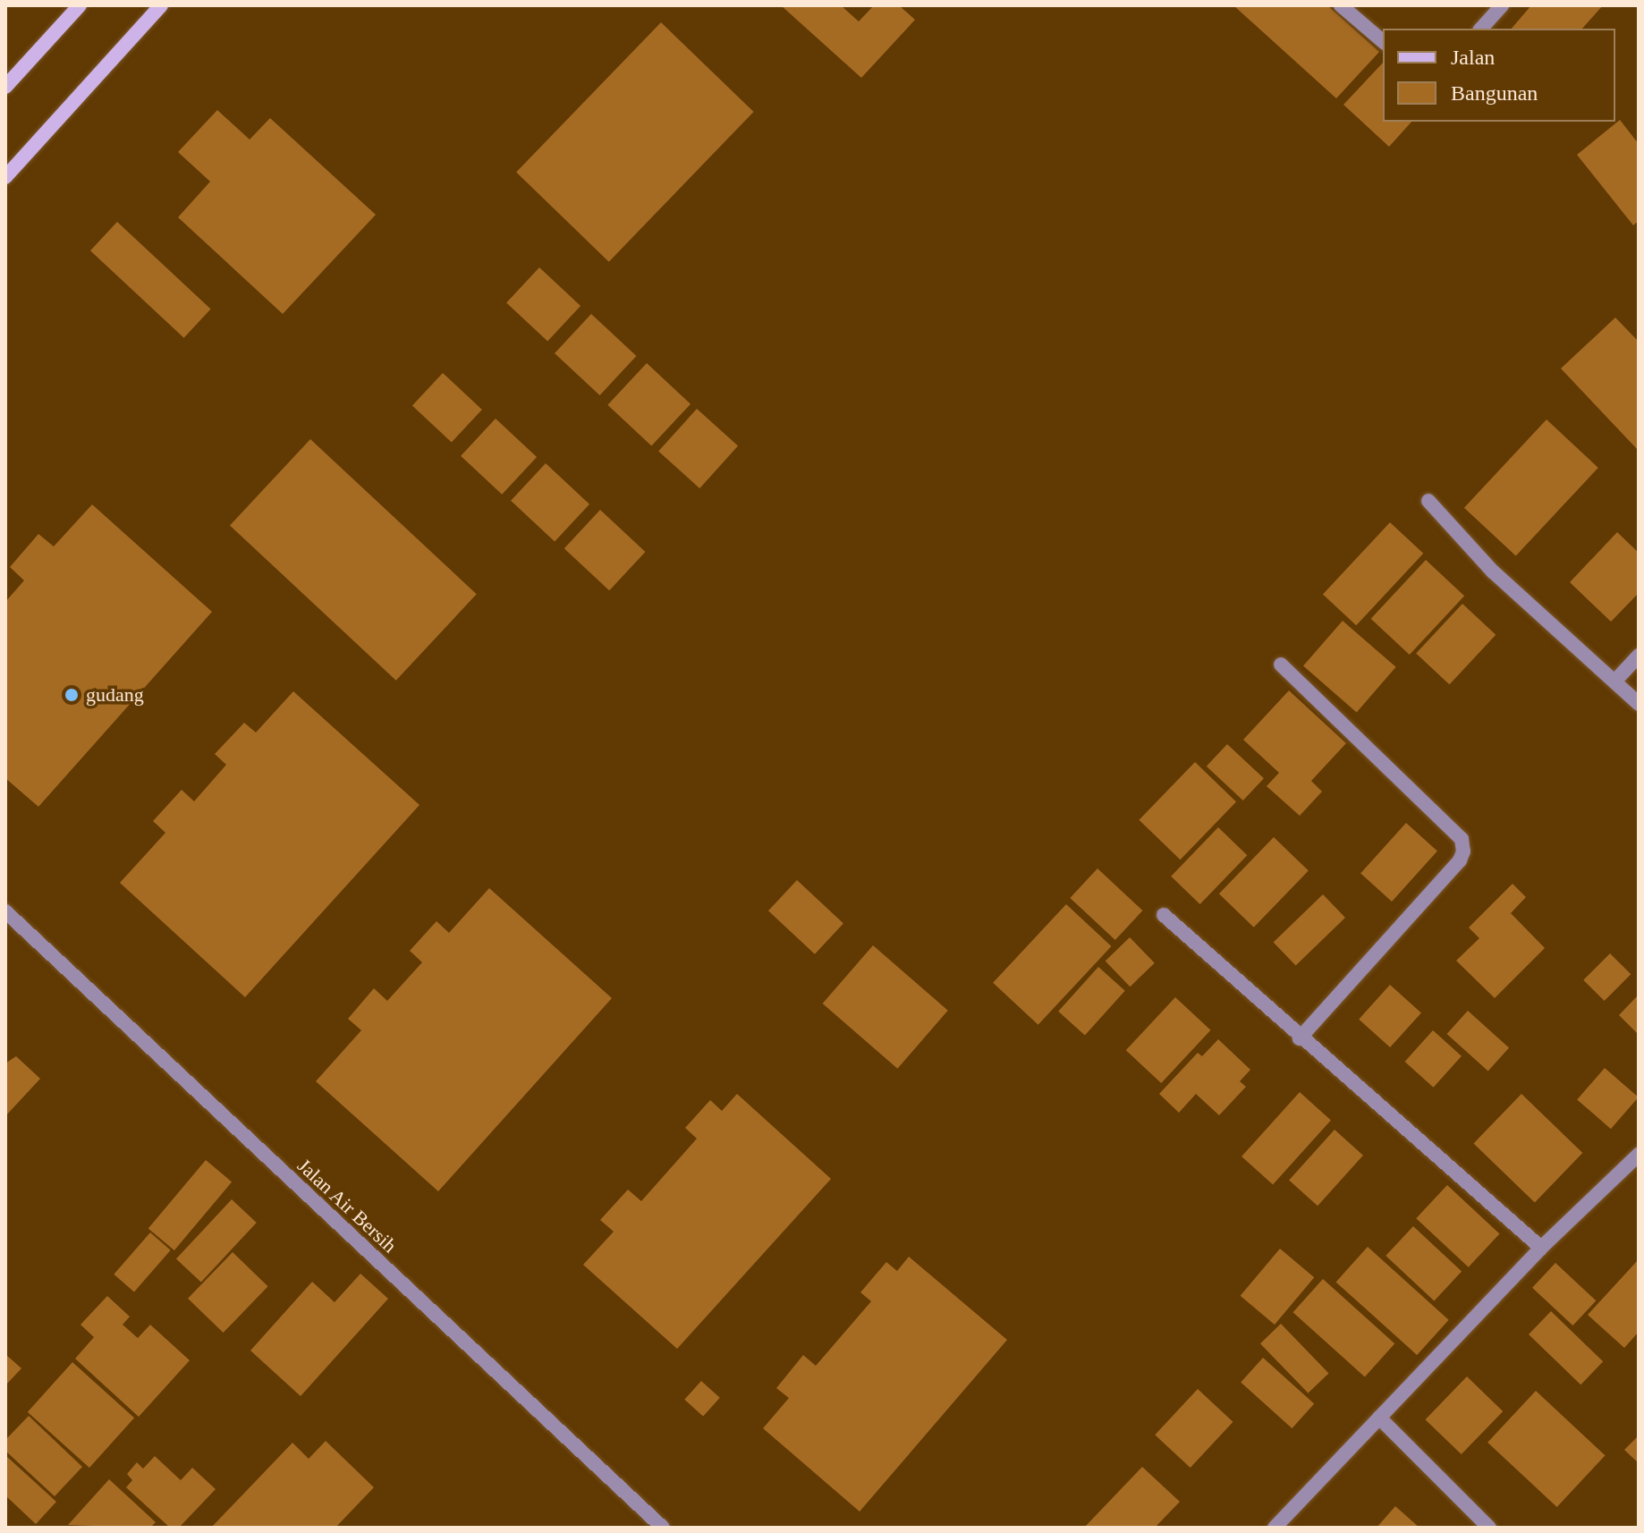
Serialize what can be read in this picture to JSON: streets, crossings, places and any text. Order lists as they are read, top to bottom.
{
  "streets": {
    "street": ["Jalan Air Bersih"]
  },
  "places": ["gudang"],
  "legend": ["Jalan", "Bangunan"]
}
